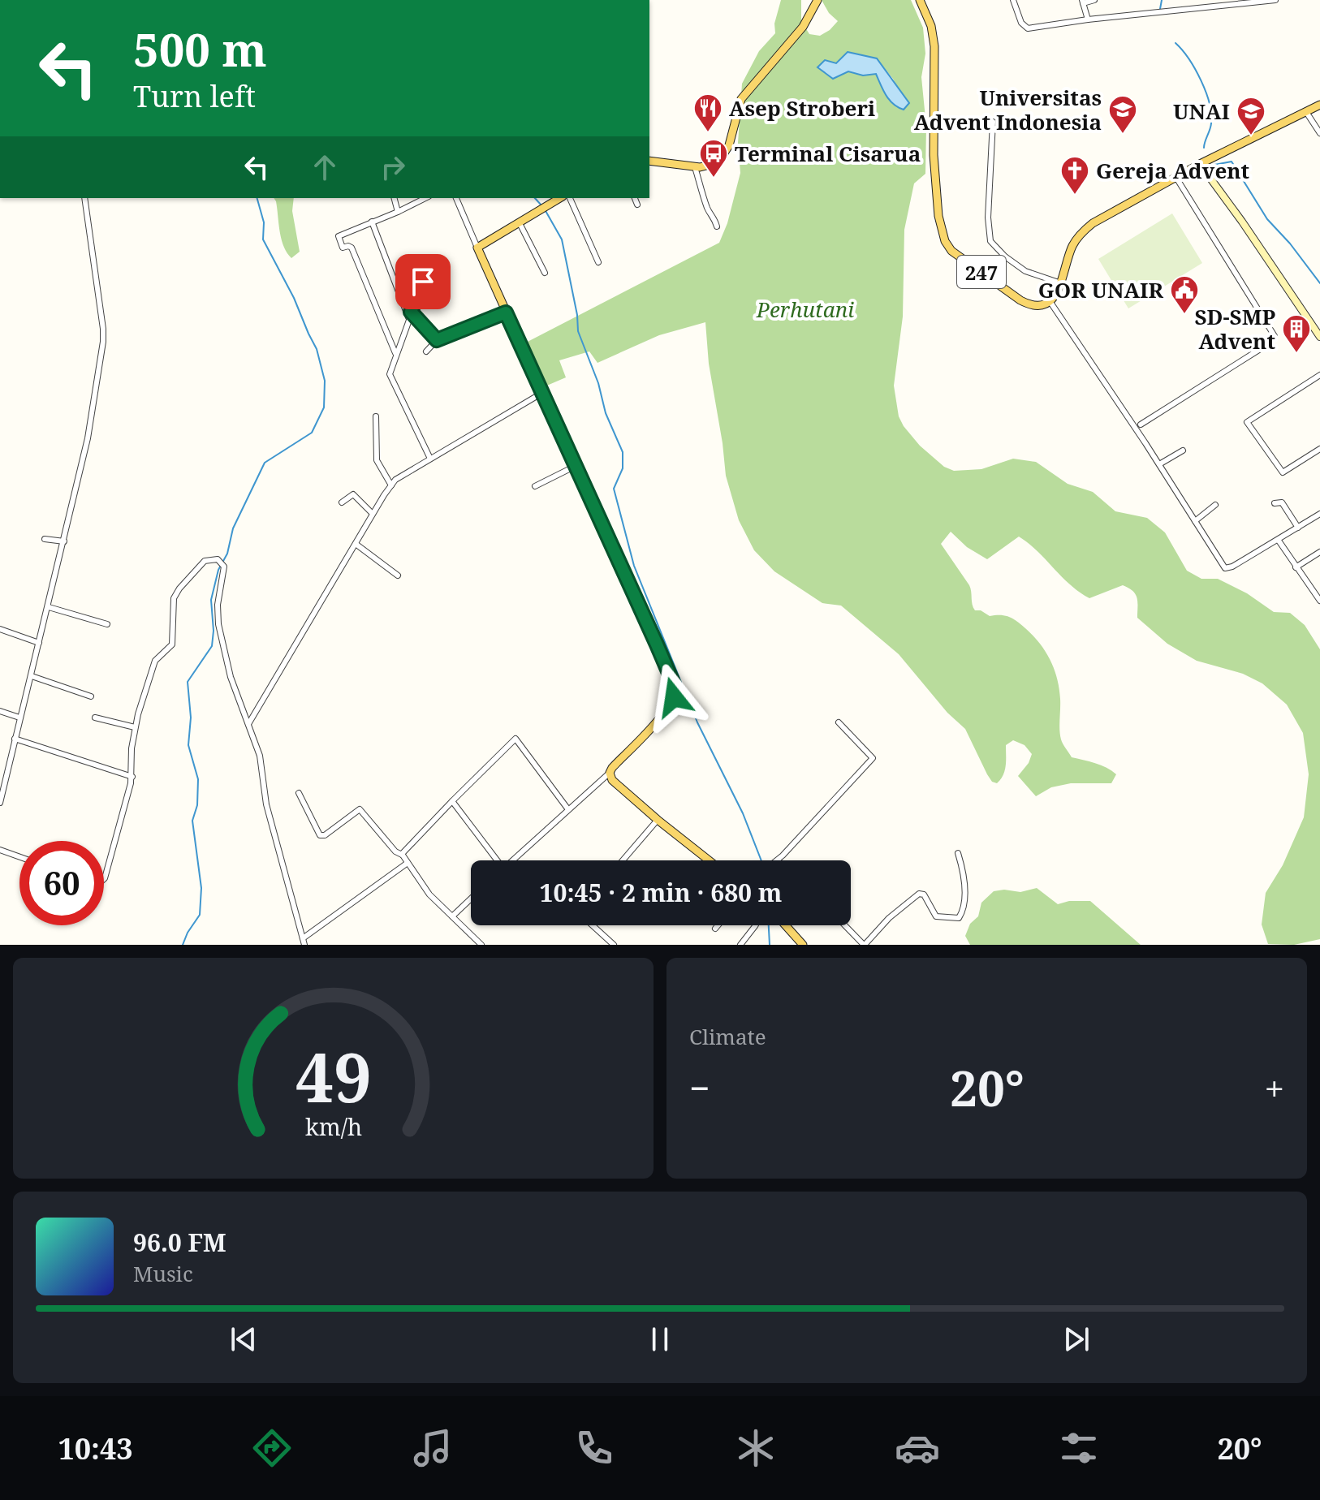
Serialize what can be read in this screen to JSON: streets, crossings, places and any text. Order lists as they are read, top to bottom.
{
  "streets": {
    "main road": ["247"]
  },
  "parks": ["Perhutani"],
  "places": {
    "restaurant": ["Asep Stroberi"],
    "school or university": ["Universitas Advent Indonesia", "UNAI"],
    "bus stop": ["Terminal Cisarua"],
    "church": ["Gereja Advent"],
    "public building": ["GOR UNAIR"],
    "building": ["SD-SMP Advent"]
  },
  "page": {
    "turn": ["500 m", "Turn left"],
    "limit": "60",
    "trip": "10:45 · 2 min · 680 m",
    "tile": "Climate",
    "heat": ["−", "20°", "+"],
    "song": ["96.0 FM", "Music"],
    "tabs": ["10:43", "20°"],
    "gauge": ["49", "km/h"]
  }
}
